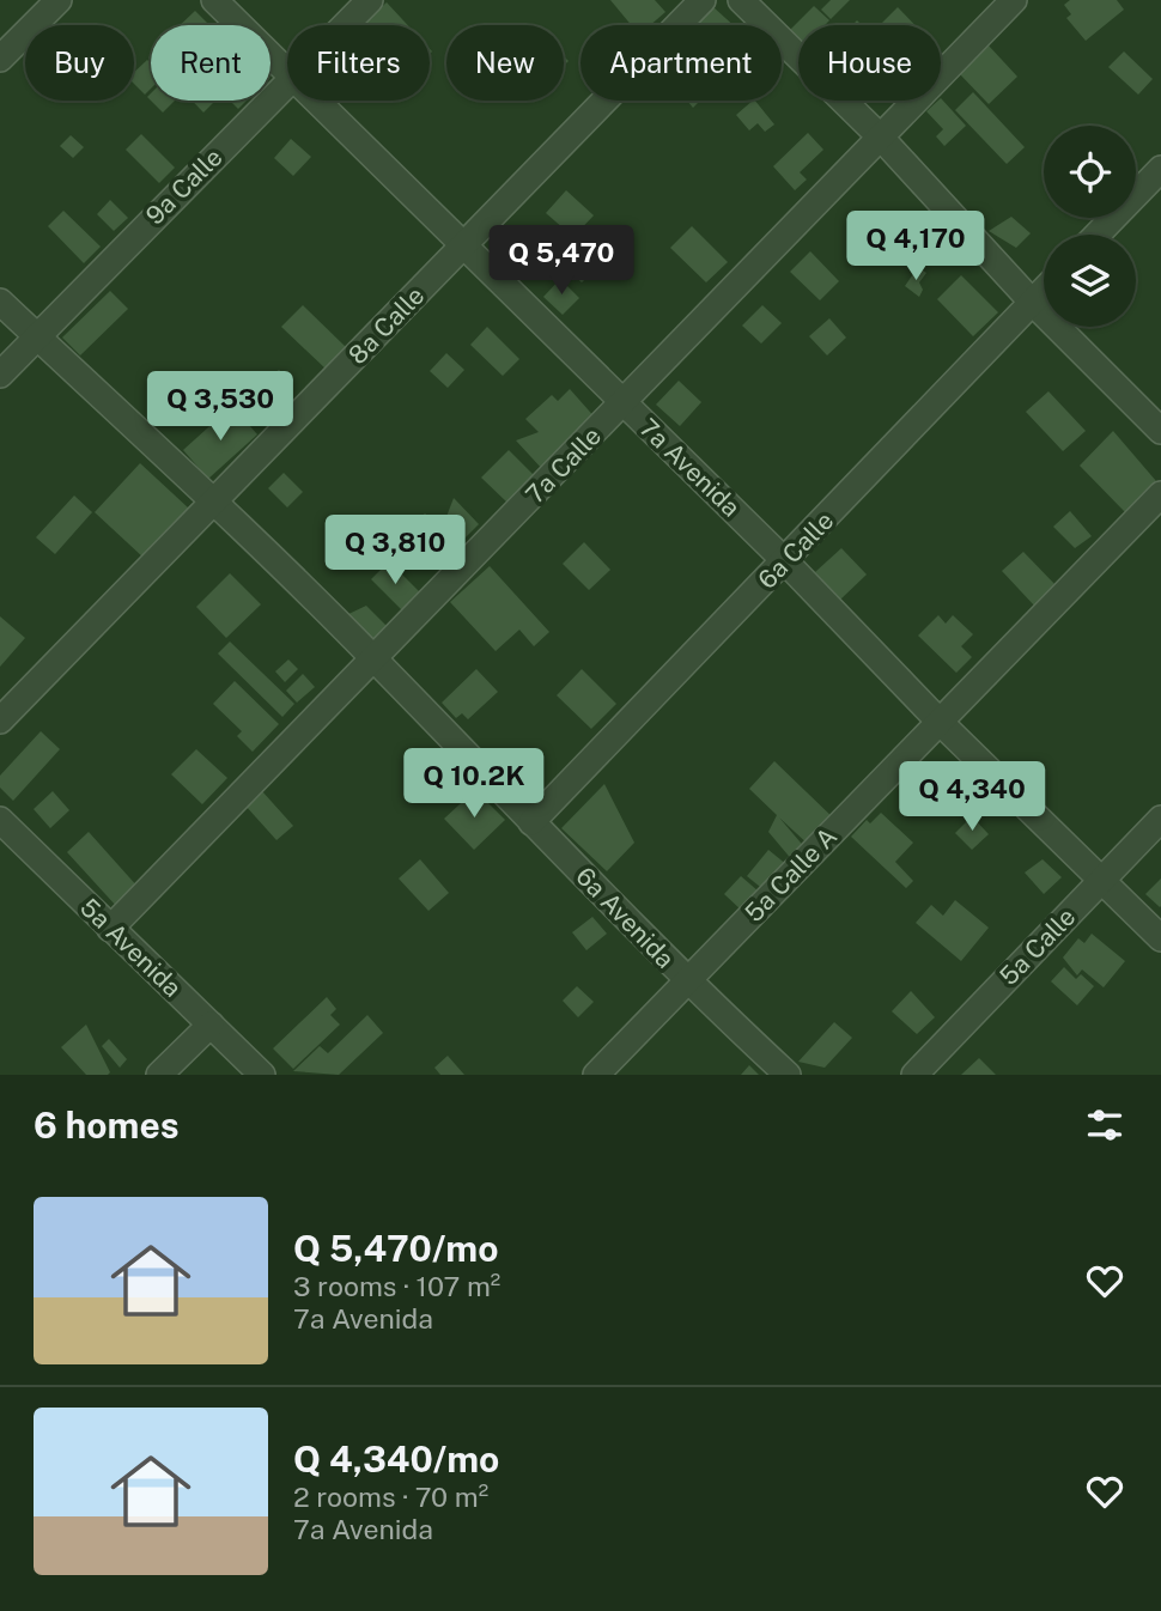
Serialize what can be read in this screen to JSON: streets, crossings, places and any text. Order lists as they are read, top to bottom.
{
  "streets": {
    "street": [
      "9a Calle",
      "8a Calle",
      "7a Calle",
      "7a Avenida",
      "6a Calle",
      "5a Calle A",
      "6a Avenida",
      "5a Calle",
      "5a Avenida"
    ]
  },
  "crossings": [
    ["9a Calle", "6a Avenida"],
    ["8a Calle", "7a Avenida"],
    ["8a Calle", "6a Avenida"],
    ["7a Calle", "7a Avenida"],
    ["7a Calle", "6a Avenida"],
    ["7a Calle", "5a Avenida"],
    ["7a Avenida", "6a Calle"],
    ["7a Avenida", "5a Calle A"],
    ["7a Avenida", "5a Calle"],
    ["6a Calle", "6a Avenida"],
    ["5a Calle A", "6a Avenida"]
  ],
  "page": {
    "chip": [
      "Buy",
      "Rent",
      "Filters",
      "New",
      "Apartment",
      "House"
    ],
    "price": [
      "Q 4,170",
      "Q 5,470",
      "Q 3,530",
      "Q 3,810",
      "Q 10.2K",
      "Q 4,340"
    ],
    "heading": "6 homes",
    "list": [
      {
        "name": "Q 5,470/mo",
        "note": "3 rooms · 107 m² · 7a Avenida"
      },
      {
        "name": "Q 4,340/mo",
        "note": "2 rooms · 70 m² · 7a Avenida"
      }
    ]
  }
}
